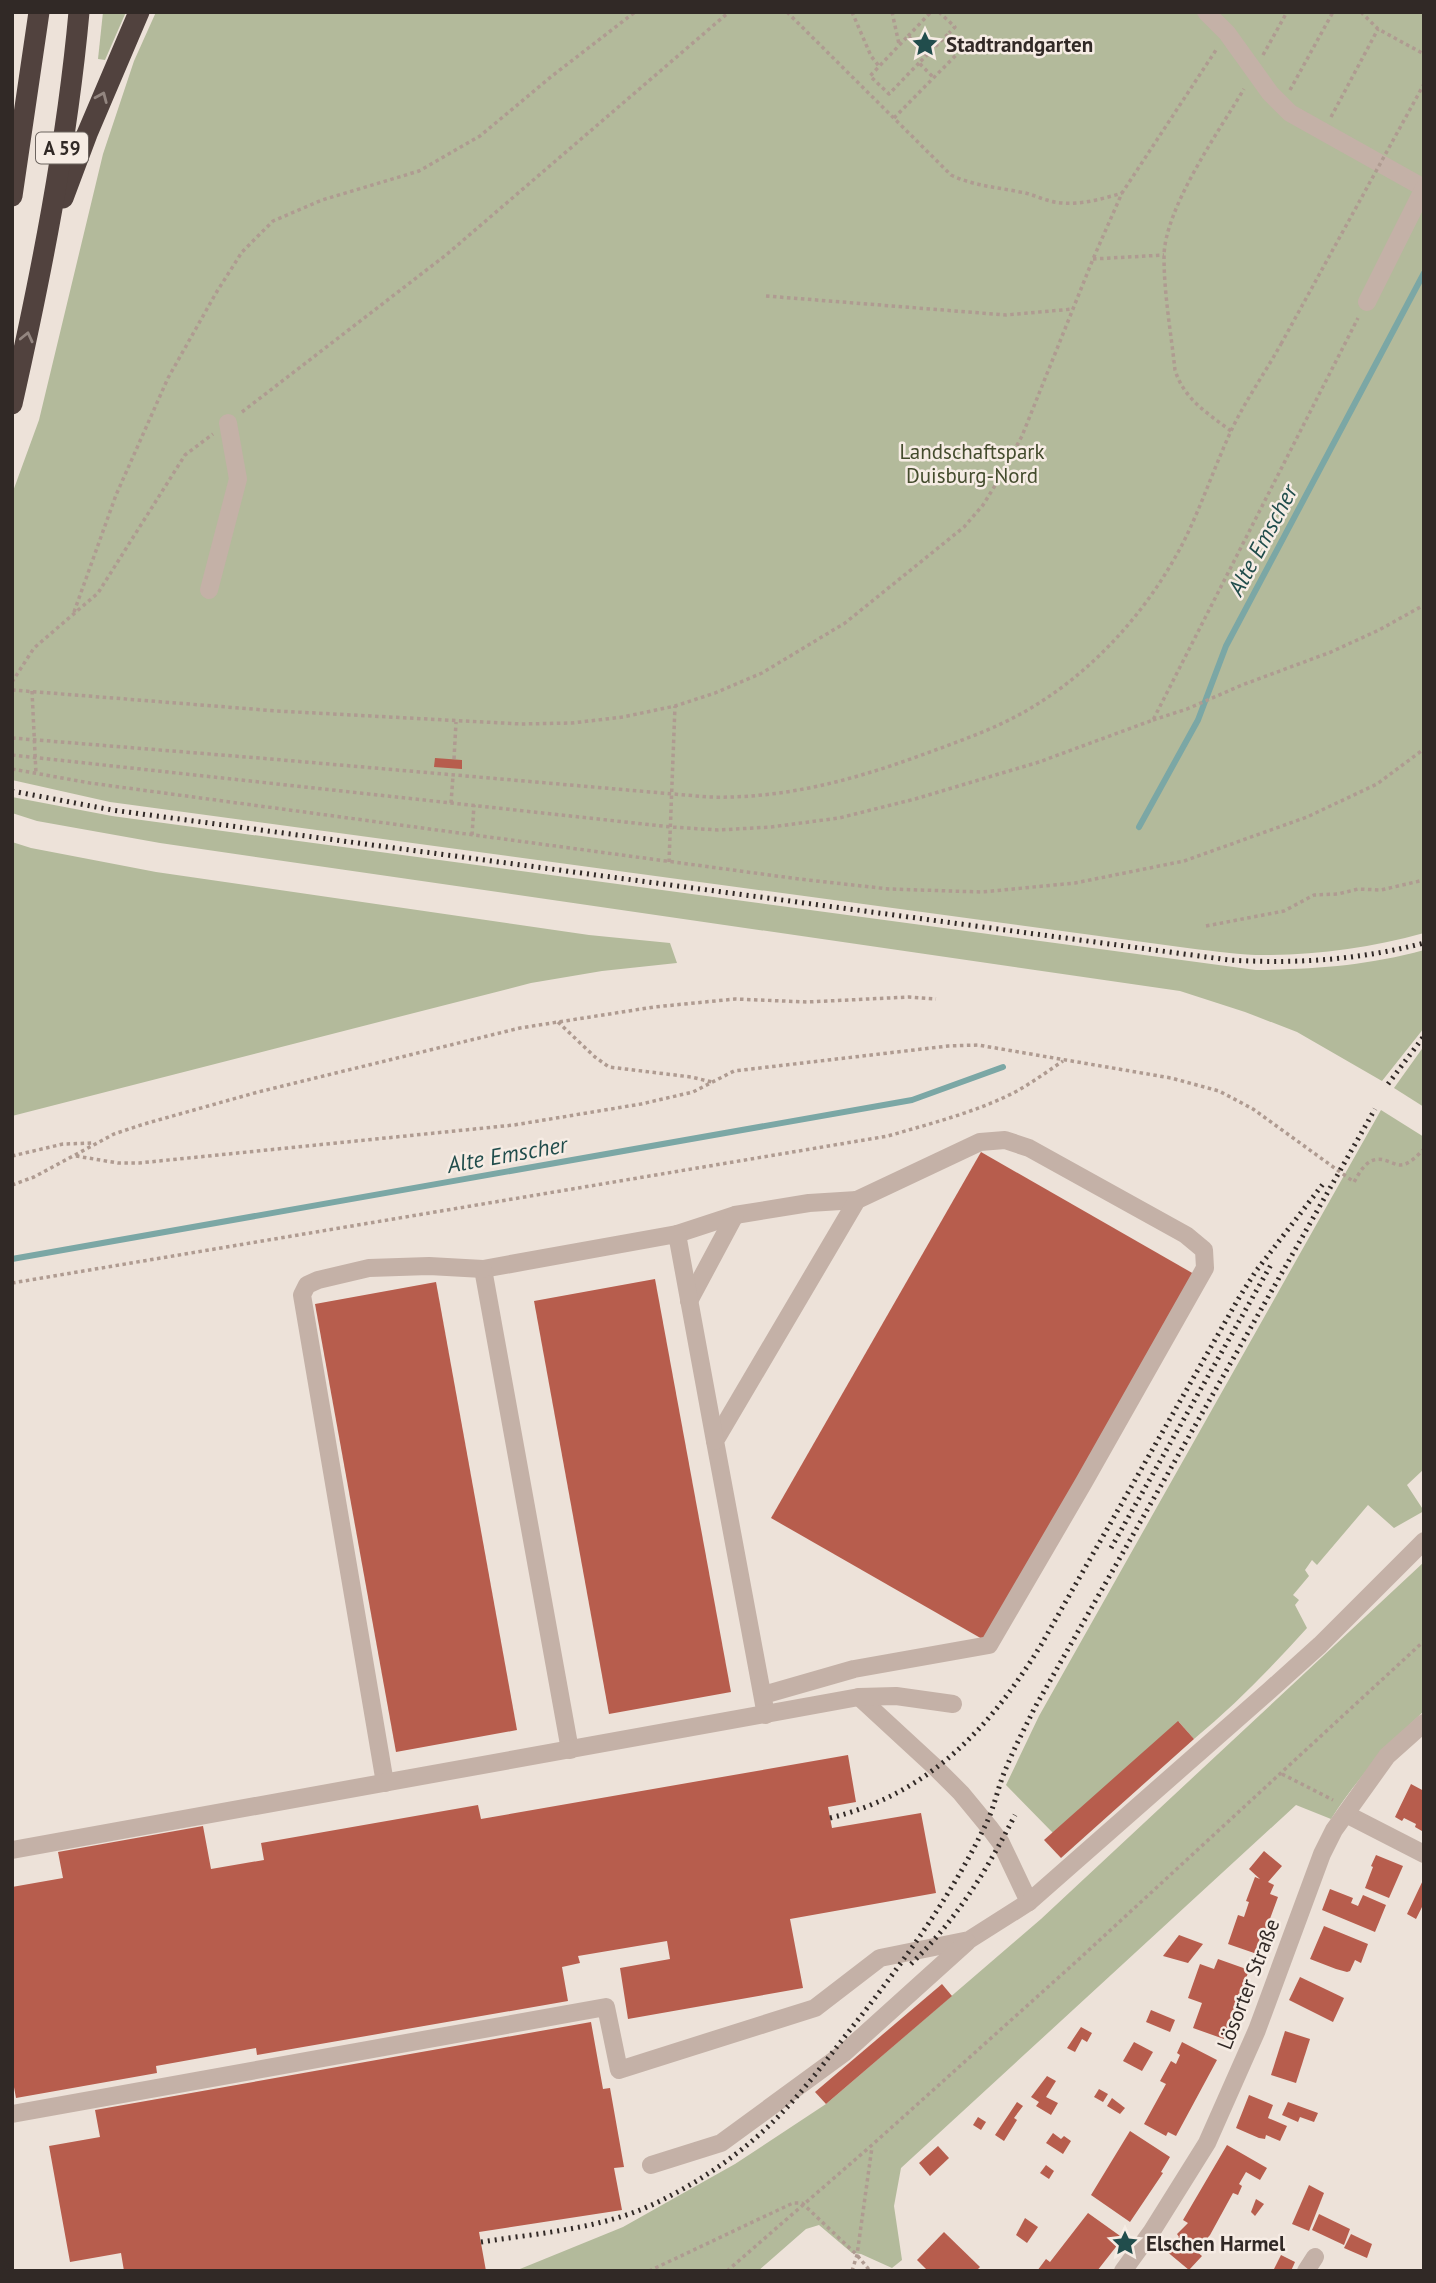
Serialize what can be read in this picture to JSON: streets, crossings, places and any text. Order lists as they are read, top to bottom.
{
  "streets": {
    "highway": ["A 59"],
    "street": ["Lösorter Straße"]
  },
  "water": ["Alte Emscher"],
  "parks": ["Landschaftspark Duisburg-Nord"],
  "places": {
    "place": ["Stadtrandgarten", "Elschen Harmel"]
  }
}
